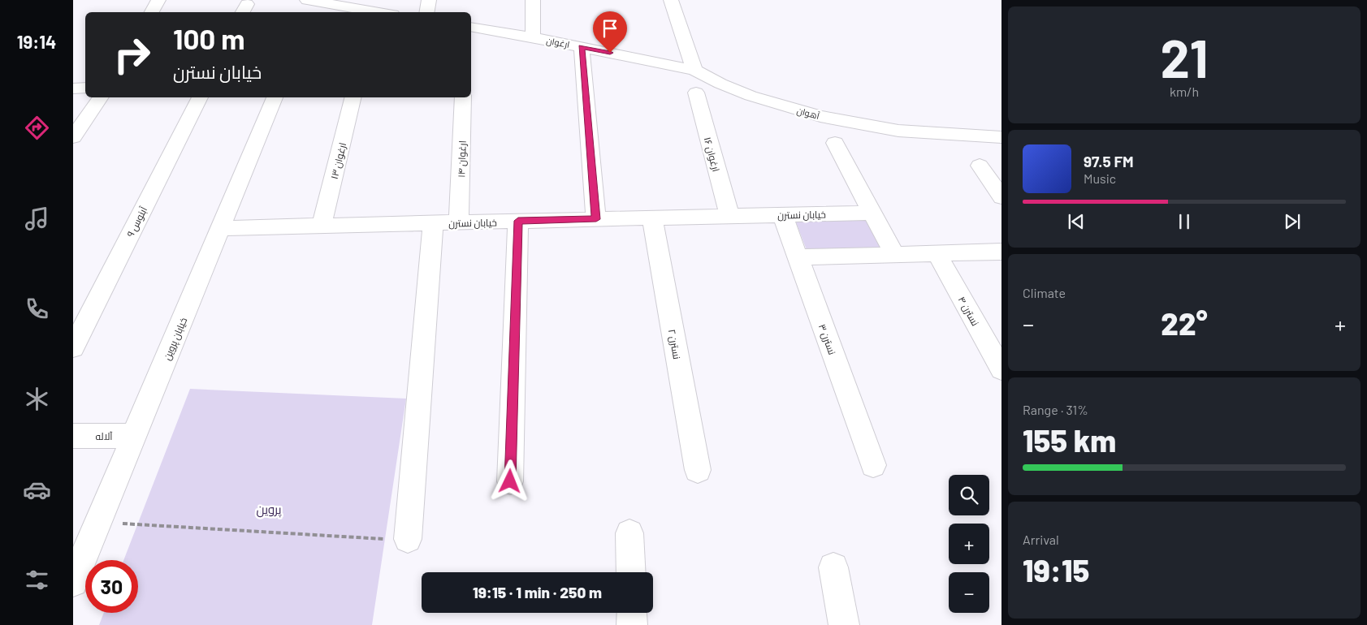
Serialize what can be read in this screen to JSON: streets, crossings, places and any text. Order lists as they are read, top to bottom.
{
  "streets": {
    "street": [
      "ارغوان",
      "آهوان",
      "ارغوان ۱۶",
      "ارغوان ۱۴",
      "ارغوان ۱۳",
      "خیابان نسترن",
      "آبنوس ۹",
      "نسترن ۴",
      "خیابان پروین",
      "نسترن ۳",
      "نسترن ۲",
      "آلاله"
    ]
  },
  "crossings": [
    ["ارغوان", "آهوان"],
    ["ارغوان ۱۶", "خیابان نسترن"],
    ["ارغوان ۱۴", "خیابان نسترن"],
    ["ارغوان ۱۳", "خیابان نسترن"],
    ["خیابان نسترن", "خیابان پروین"],
    ["خیابان نسترن", "نسترن ۳"],
    ["خیابان نسترن", "نسترن ۲"],
    ["خیابان پروین", "آلاله"]
  ],
  "parks": ["پروین"],
  "page": {
    "tabs": "19:14",
    "tile": [
      ["21", "km/h"],
      "Climate",
      ["Range · 31%", "155 km"],
      ["Arrival", "19:15"]
    ],
    "turn": ["100 m", "خیابان نسترن"],
    "song": ["97.5 FM", "Music"],
    "heat": ["−", "22°", "+"],
    "map_buttons": ["+", "−"],
    "limit": "30",
    "trip": "19:15 · 1 min · 250 m"
  }
}
